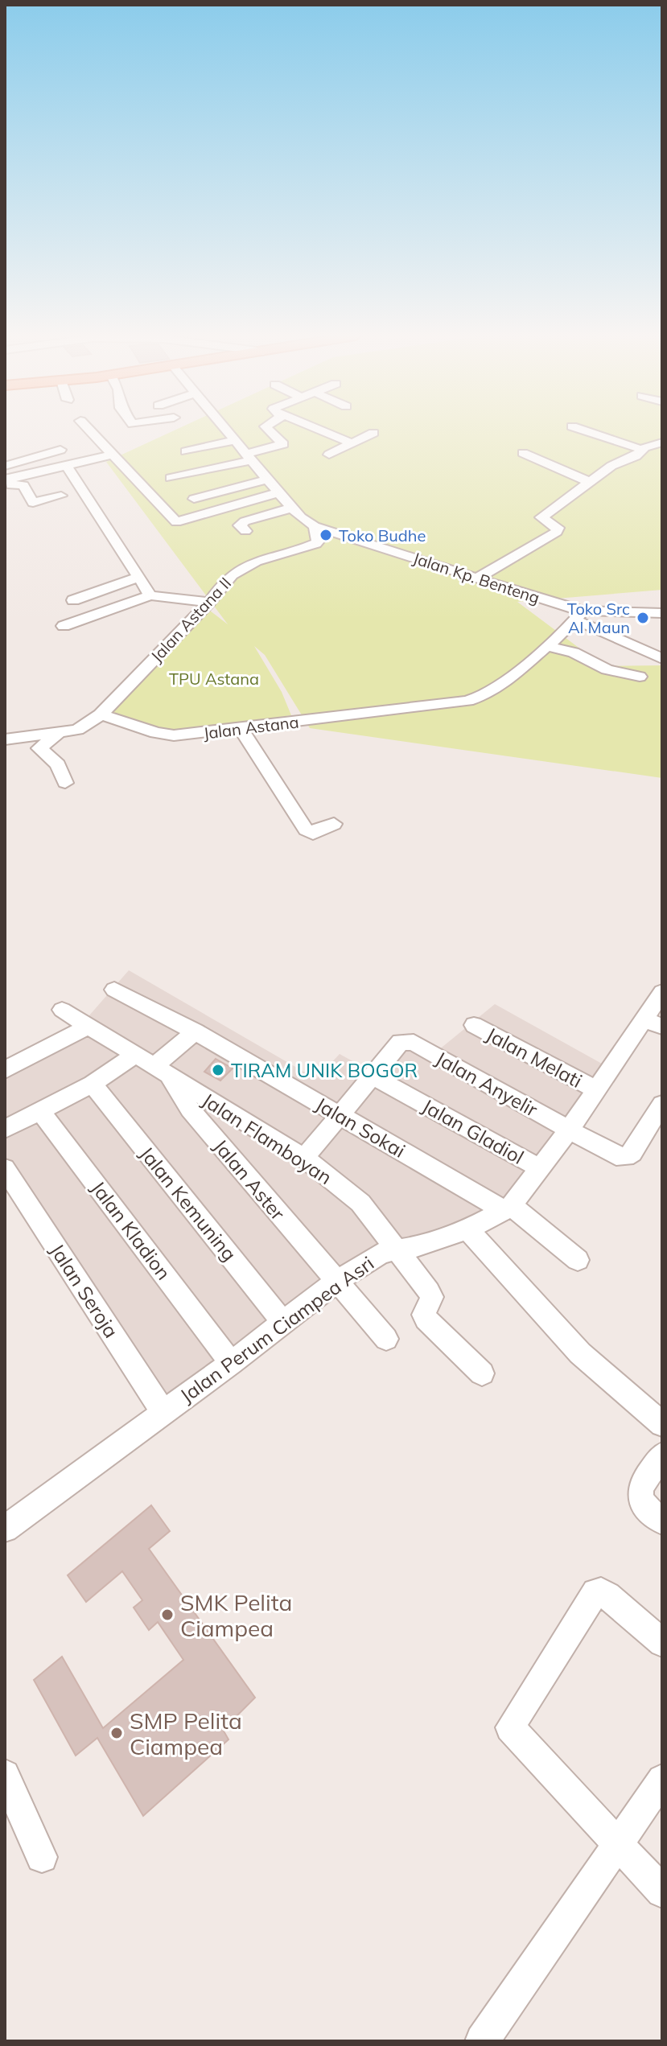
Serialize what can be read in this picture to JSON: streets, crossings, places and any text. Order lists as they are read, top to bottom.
{
  "streets": {
    "street": [
      "Jalan Kp. Benteng",
      "Jalan Astana II",
      "Jalan Astana",
      "Jalan Melati",
      "Jalan Anyelir",
      "Jalan Sokai",
      "Jalan Gladiol",
      "Jalan Flamboyan",
      "Jalan Aster",
      "Jalan Kemuning",
      "Jalan Kladion",
      "Jalan Seroja",
      "Jalan Perum Ciampea Asri"
    ]
  },
  "crossings": [
    ["Jalan Kp. Benteng", "Jalan Astana II"],
    ["Jalan Kp. Benteng", "Jalan Astana"],
    ["Jalan Astana II", "Jalan Astana"],
    ["Jalan Melati", "Jalan Perum Ciampea Asri"],
    ["Jalan Anyelir", "Jalan Sokai"],
    ["Jalan Anyelir", "Jalan Gladiol"],
    ["Jalan Anyelir", "Jalan Flamboyan"],
    ["Jalan Anyelir", "Jalan Perum Ciampea Asri"],
    ["Jalan Sokai", "Jalan Perum Ciampea Asri"],
    ["Jalan Gladiol", "Jalan Perum Ciampea Asri"],
    ["Jalan Flamboyan", "Jalan Aster"],
    ["Jalan Flamboyan", "Jalan Perum Ciampea Asri"],
    ["Jalan Aster", "Jalan Perum Ciampea Asri"],
    ["Jalan Kemuning", "Jalan Perum Ciampea Asri"],
    ["Jalan Kladion", "Jalan Perum Ciampea Asri"],
    ["Jalan Seroja", "Jalan Perum Ciampea Asri"]
  ],
  "parks": ["TPU Astana"],
  "places": [
    "Toko Budhe",
    "Toko Src Al Maun",
    "TIRAM UNIK BOGOR",
    "SMK Pelita Ciampea",
    "SMP Pelita Ciampea"
  ]
}
